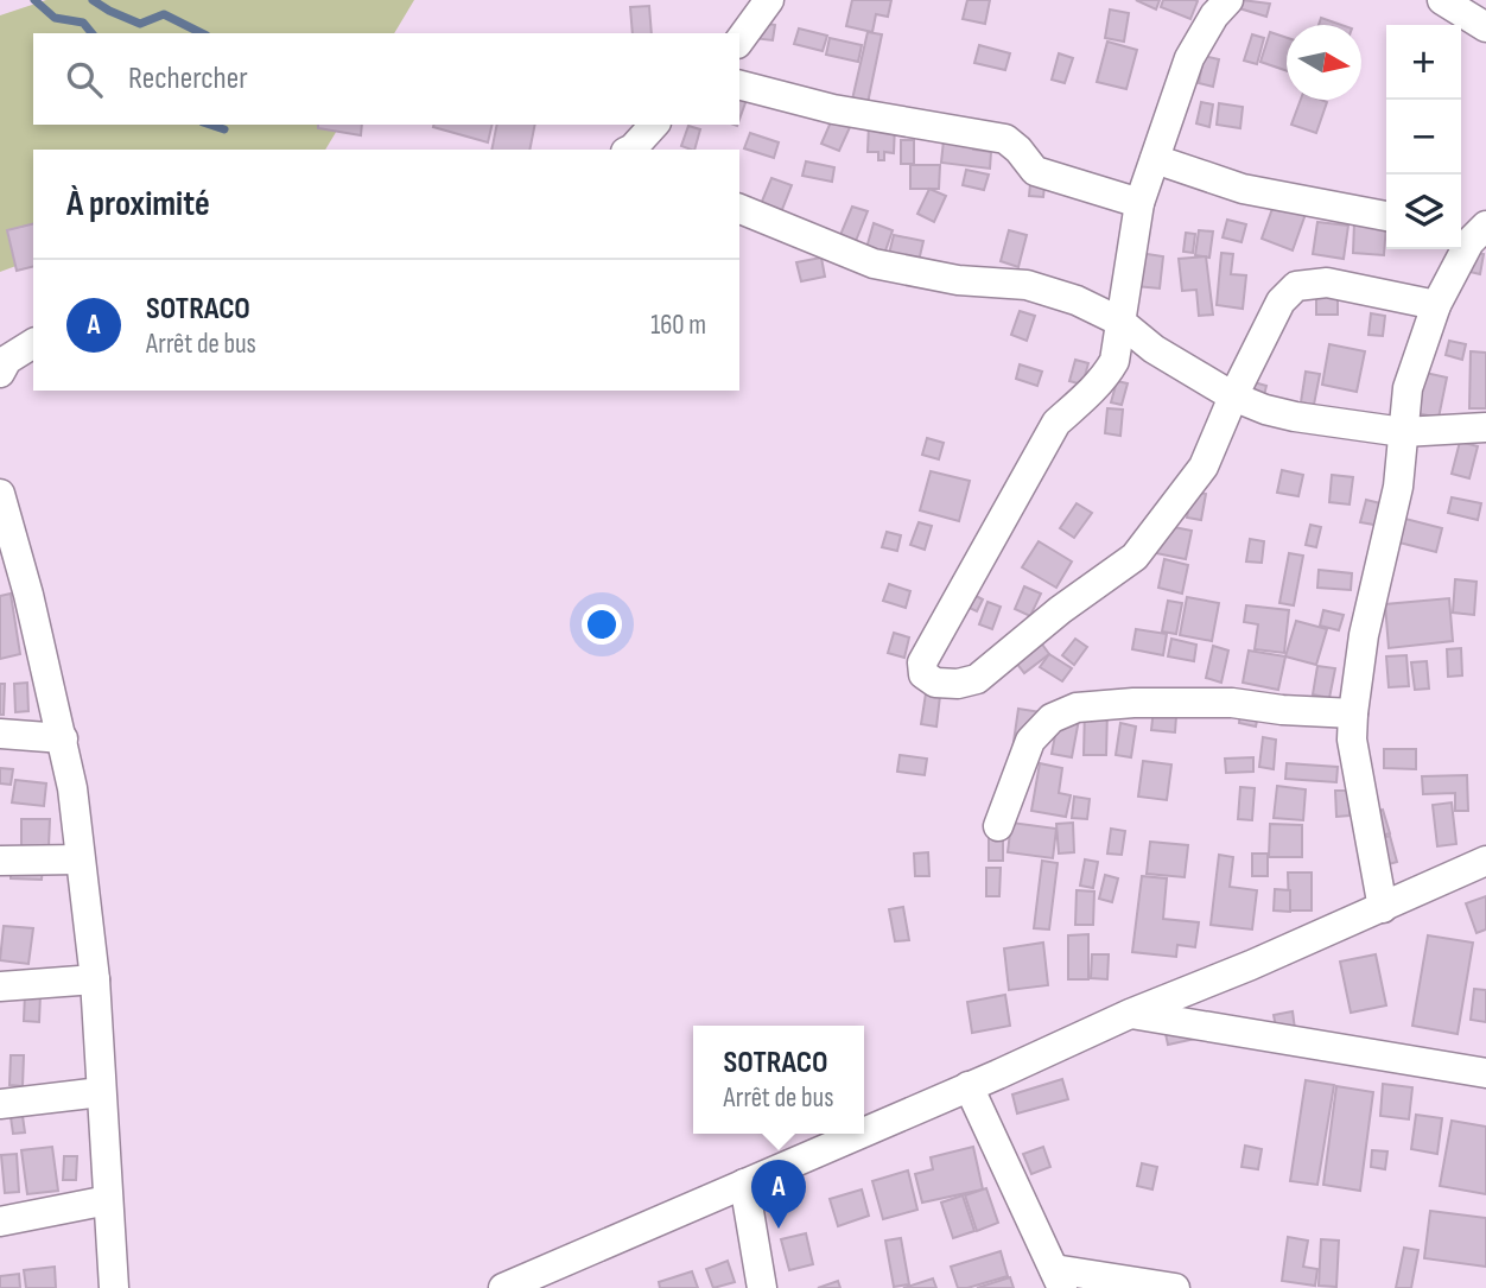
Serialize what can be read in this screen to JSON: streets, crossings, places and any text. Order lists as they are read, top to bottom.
{
  "north": "right",
  "page": {
    "map_buttons": ["+", "−"],
    "search": "Rechercher",
    "heading": "À proximité",
    "list": [
      {
        "mark": "A",
        "name": "SOTRACO",
        "note": "Arrêt de bus",
        "value": "160 m"
      }
    ],
    "popup": ["SOTRACO", "Arrêt de bus"],
    "pins": "A"
  }
}
